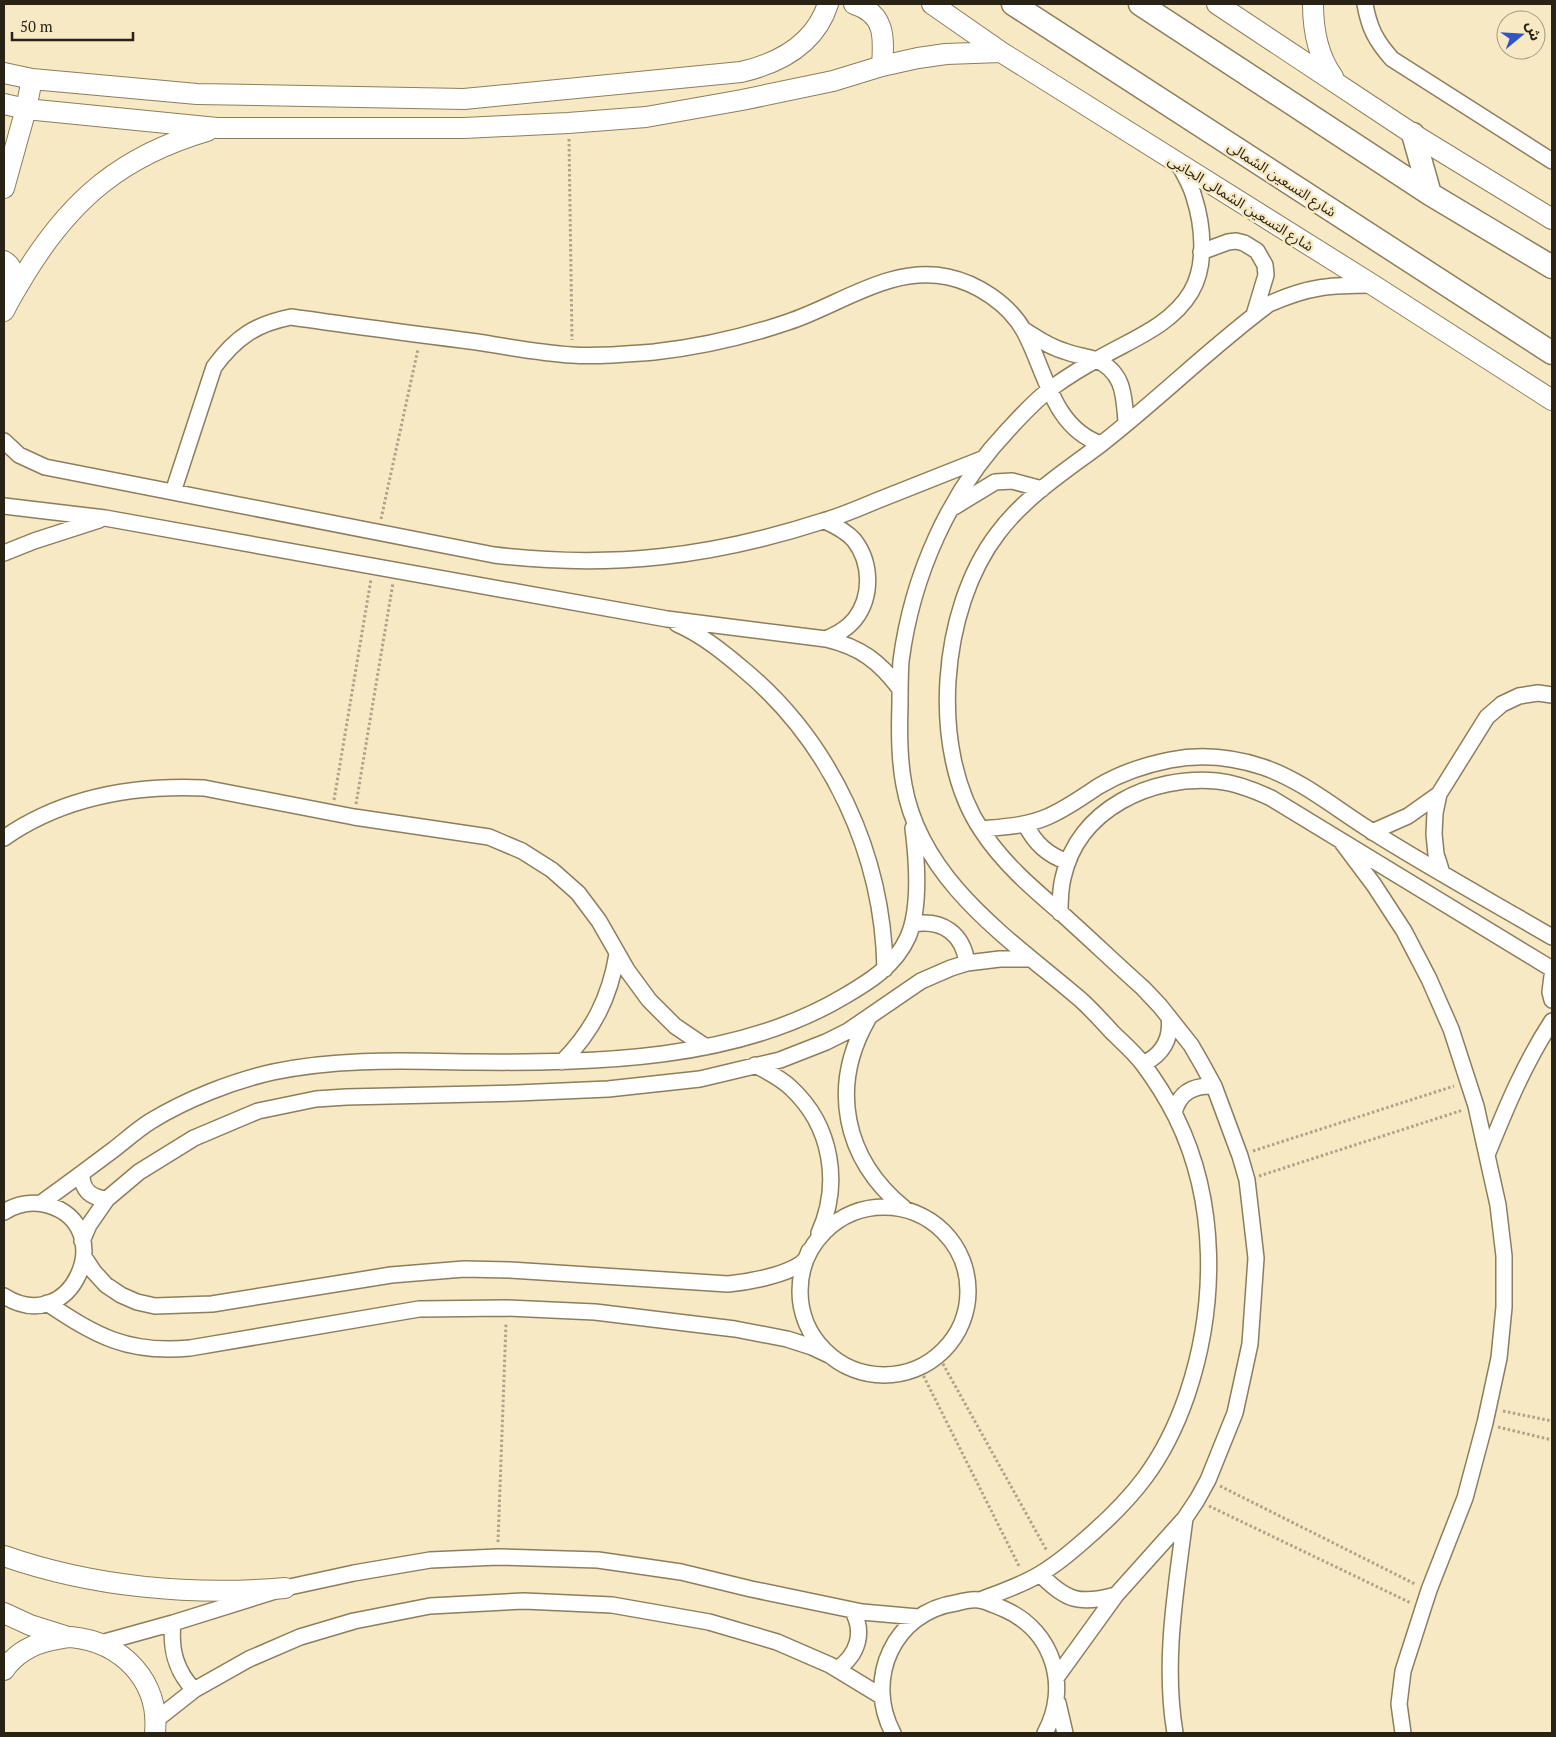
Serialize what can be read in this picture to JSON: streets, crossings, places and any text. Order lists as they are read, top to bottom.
{
  "streets": {
    "main road": ["شارع التسعين الشمالى"],
    "street": ["شارع التسعين الشمالى الجانبى"]
  },
  "scale_bar": "50 m",
  "north": "right"
}
